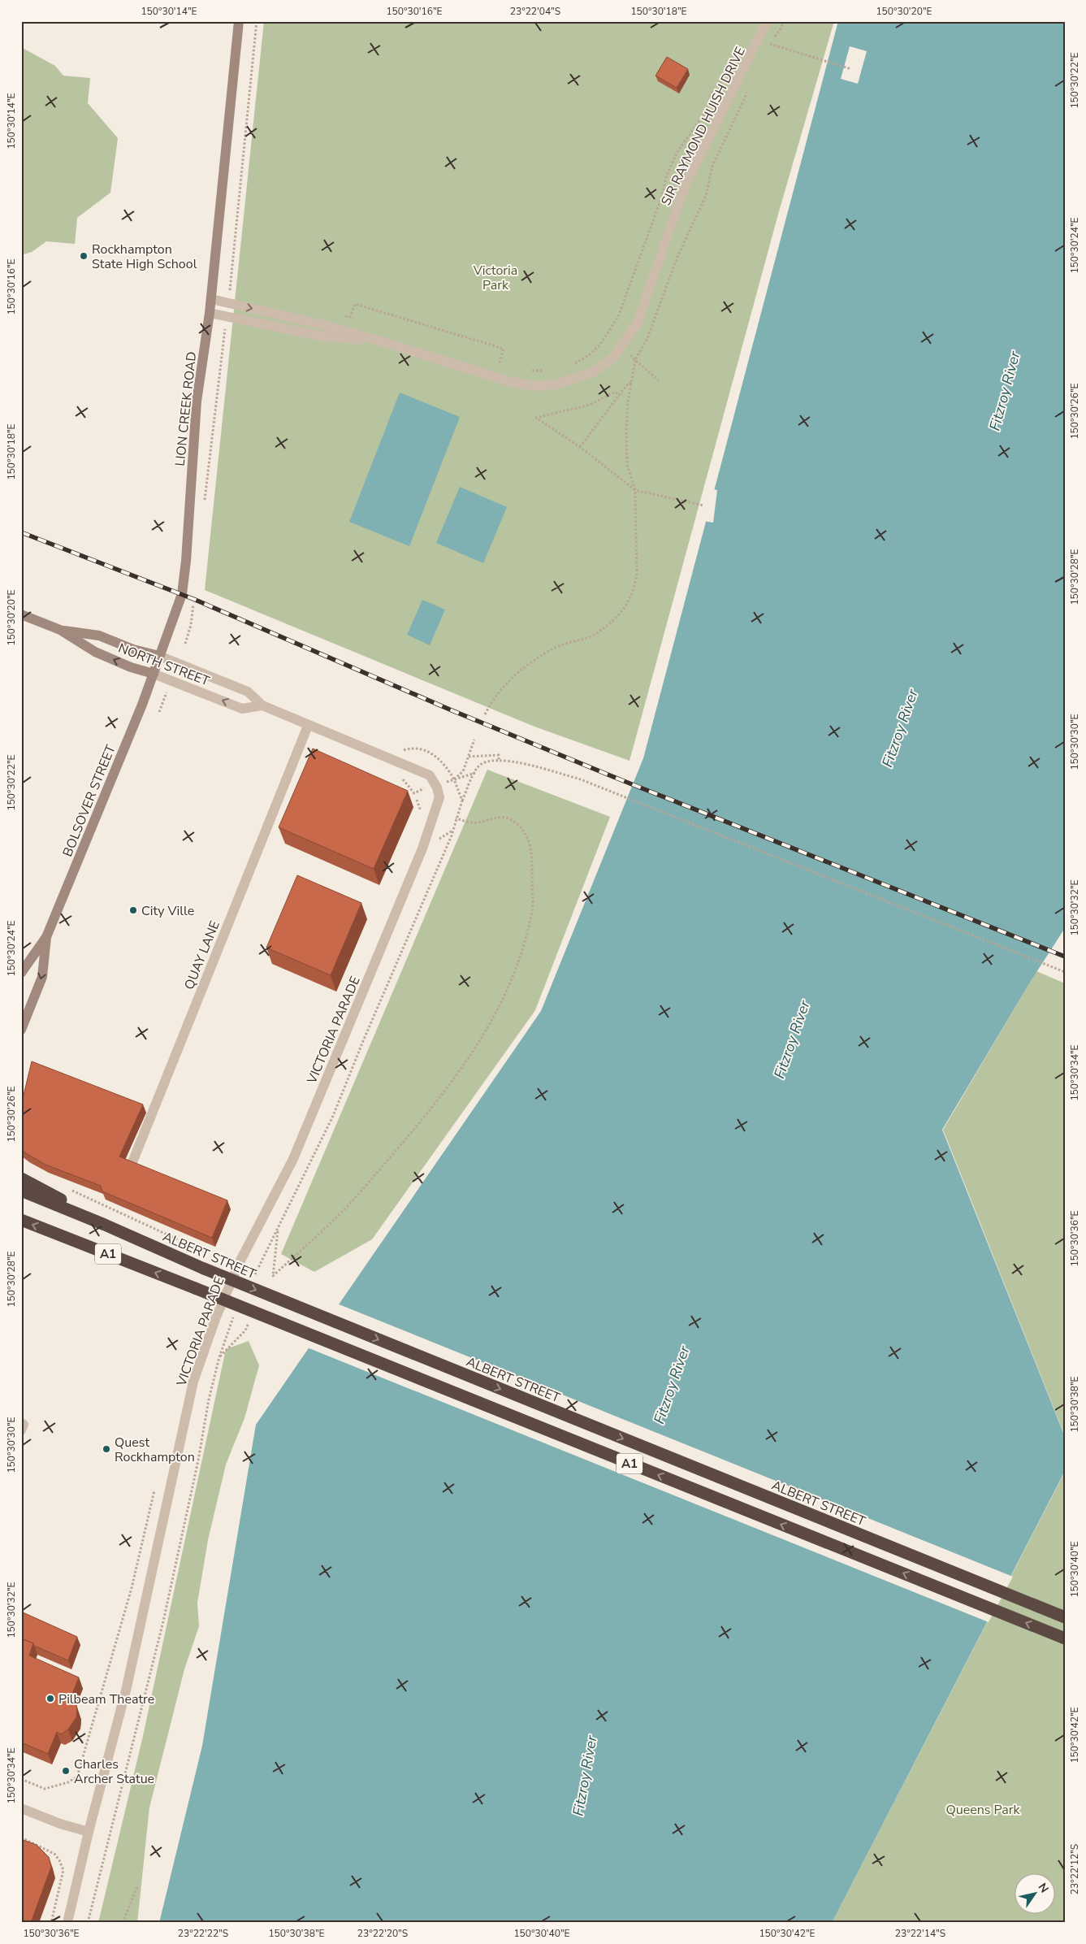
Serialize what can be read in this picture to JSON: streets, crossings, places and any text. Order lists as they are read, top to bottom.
{
  "streets": {
    "highway": ["A1", "ALBERT STREET"],
    "street": [
      "SIR RAYMOND HUISH DRIVE",
      "LION CREEK ROAD",
      "NORTH STREET",
      "BOLSOVER STREET",
      "QUAY LANE",
      "VICTORIA PARADE"
    ]
  },
  "crossings": [
    ["SIR RAYMOND HUISH DRIVE", "LION CREEK ROAD"],
    ["LION CREEK ROAD", "NORTH STREET"],
    ["LION CREEK ROAD", "BOLSOVER STREET"],
    ["NORTH STREET", "BOLSOVER STREET"],
    ["NORTH STREET", "QUAY LANE"],
    ["NORTH STREET", "VICTORIA PARADE"]
  ],
  "water": ["Fitzroy River"],
  "parks": ["Victoria Park", "Queens Park"],
  "places": [
    "Rockhampton State High School",
    "City Ville",
    "Quest Rockhampton",
    "Pilbeam Theatre",
    "Charles Archer Statue"
  ],
  "north": "top right",
  "coordinates": [
    "150°30'14\"E",
    "150°30'16\"E",
    "23°22'04\"S",
    "150°30'18\"E",
    "150°30'20\"E",
    "150°30'22\"E",
    "150°30'24\"E",
    "150°30'26\"E",
    "150°30'28\"E",
    "150°30'30\"E",
    "150°30'32\"E",
    "150°30'34\"E",
    "150°30'36\"E",
    "150°30'38\"E",
    "150°30'40\"E",
    "150°30'42\"E",
    "23°22'12\"S",
    "23°22'22\"S",
    "23°22'20\"S",
    "23°22'14\"S"
  ]
}
